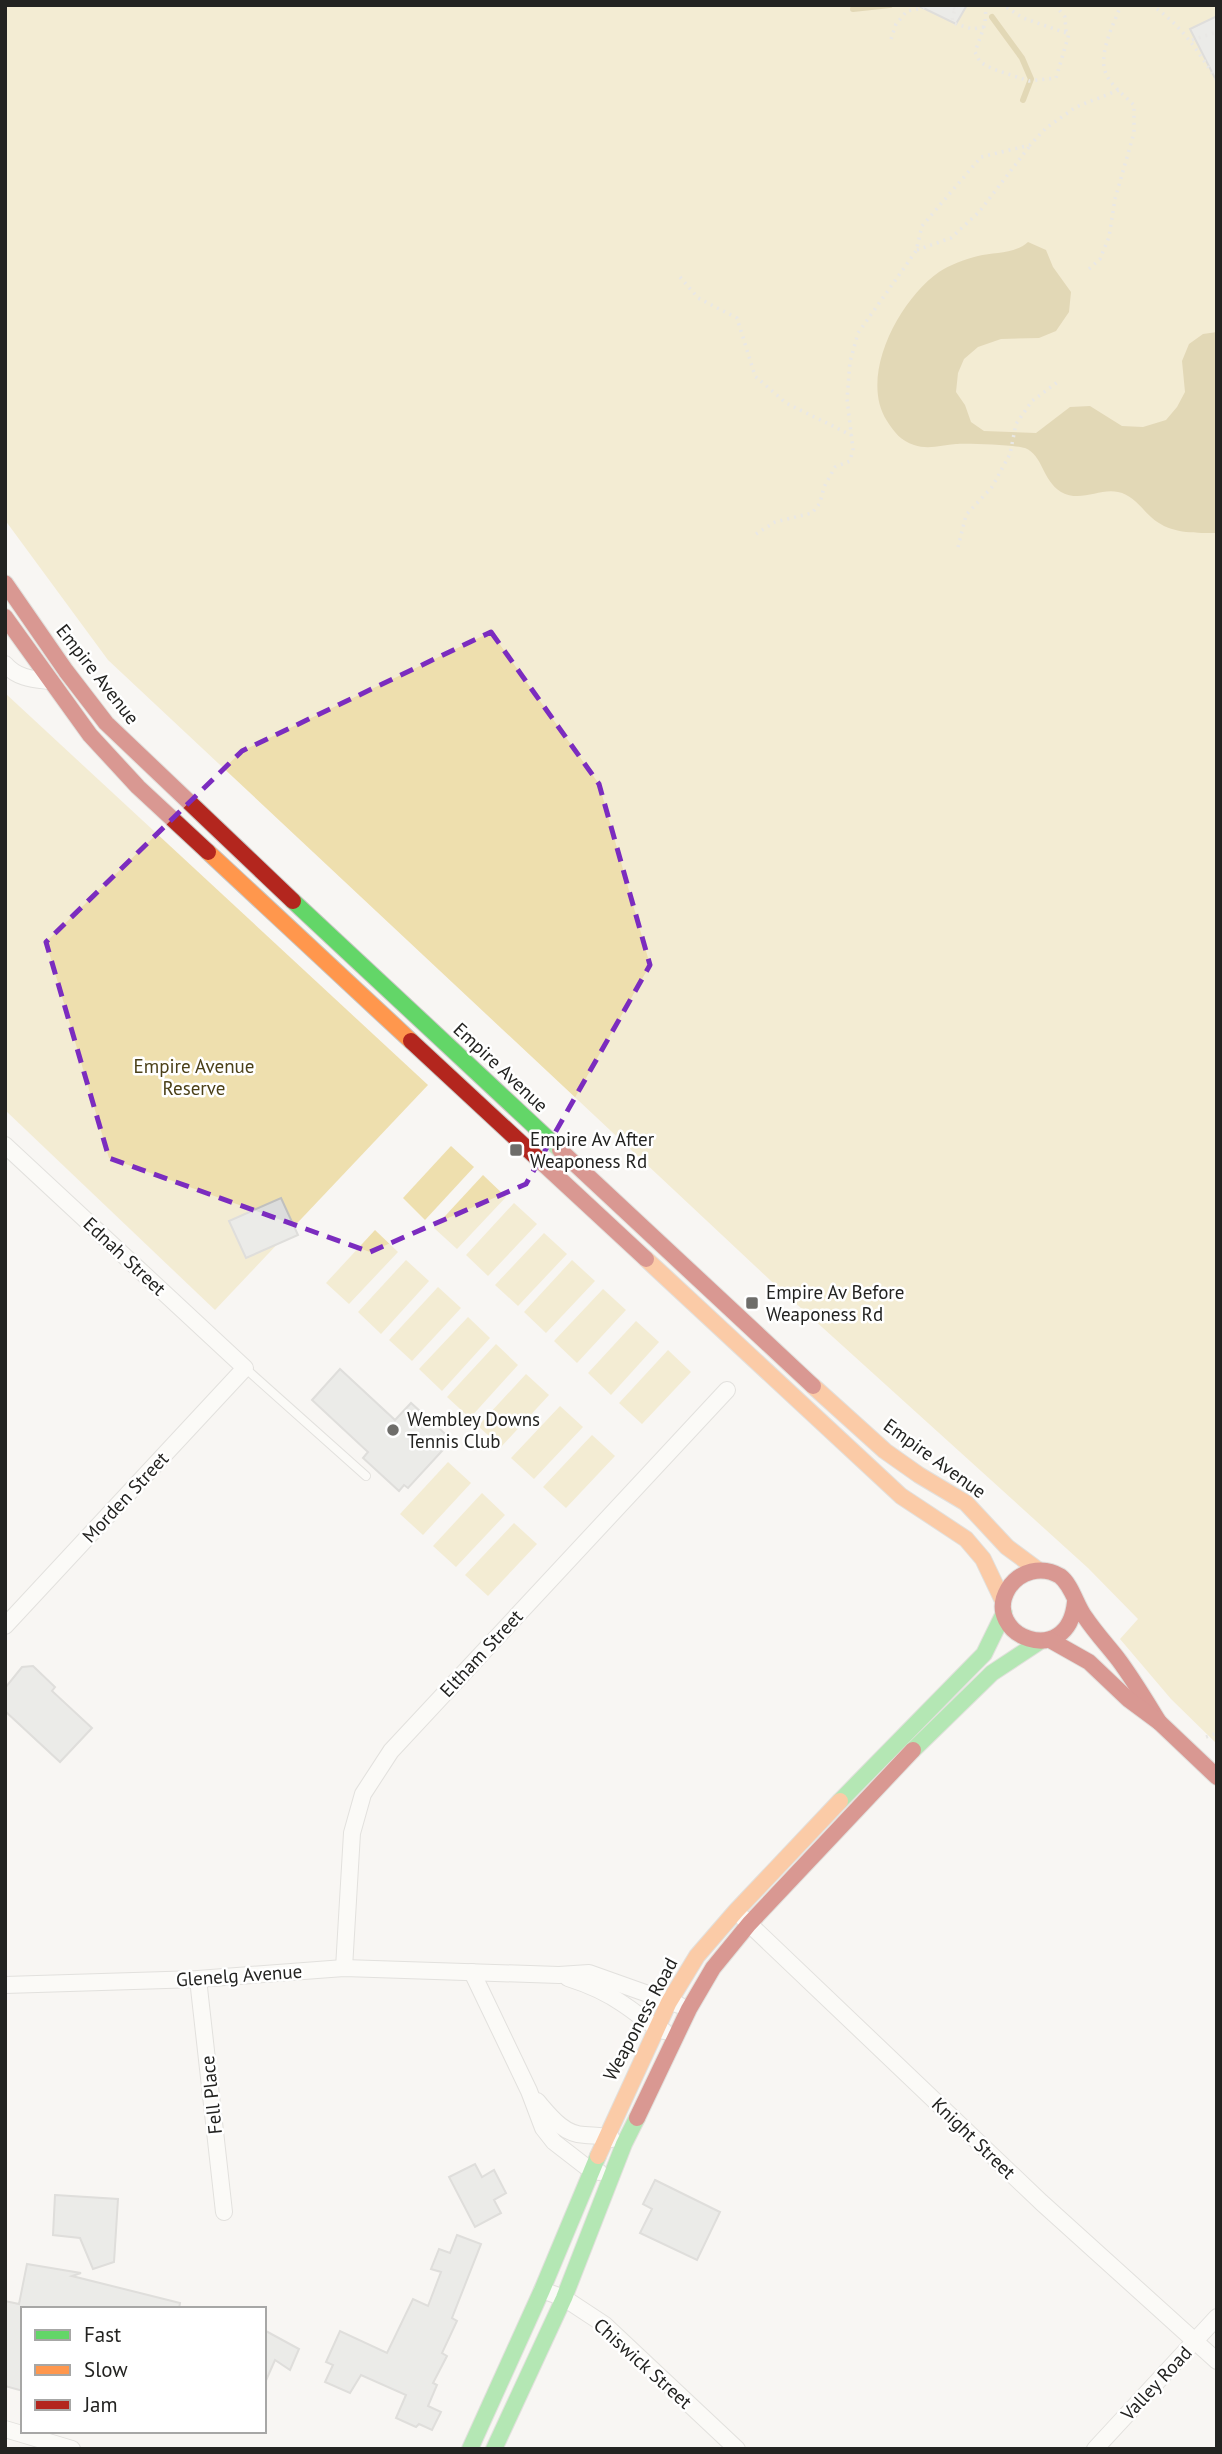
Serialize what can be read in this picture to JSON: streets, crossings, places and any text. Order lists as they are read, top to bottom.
{
  "streets": {
    "main road": ["Empire Avenue", "Weaponess Road"],
    "street": [
      "Ednah Street",
      "Morden Street",
      "Eltham Street",
      "Glenelg Avenue",
      "Fell Place",
      "Knight Street",
      "Chiswick Street",
      "Valley Road"
    ]
  },
  "crossings": [
    ["Empire Avenue", "Weaponess Road"],
    ["Ednah Street", "Morden Street"],
    ["Eltham Street", "Glenelg Avenue"],
    ["Glenelg Avenue", "Weaponess Road"],
    ["Glenelg Avenue", "Fell Place"],
    ["Weaponess Road", "Knight Street"],
    ["Weaponess Road", "Chiswick Street"],
    ["Knight Street", "Valley Road"]
  ],
  "parks": ["Empire Avenue Reserve"],
  "places": {
    "transit": ["Empire Av After Weaponess Rd", "Empire Av Before Weaponess Rd"],
    "other": ["Wembley Downs Tennis Club"]
  },
  "legend": ["Fast", "Slow", "Jam"]
}
